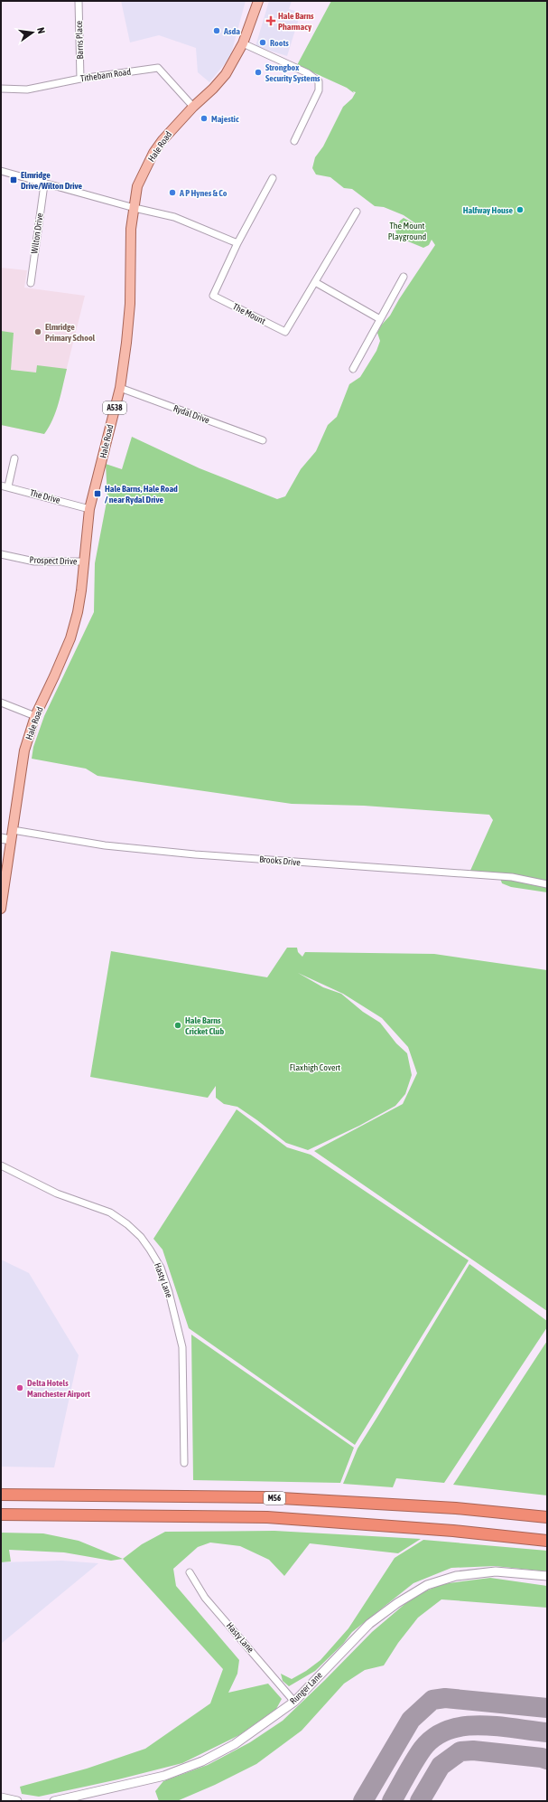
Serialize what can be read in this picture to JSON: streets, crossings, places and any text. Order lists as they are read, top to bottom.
{
  "streets": {
    "highway": ["M56"],
    "main road": ["Hale Road", "A538"],
    "street": [
      "Barns Place",
      "Tithebarn Road",
      "Wilton Drive",
      "The Mount",
      "Rydal Drive",
      "The Drive",
      "Prospect Drive",
      "Brooks Drive",
      "Hasty Lane",
      "Runger Lane"
    ]
  },
  "crossings": [
    ["Barns Place", "Tithebarn Road"],
    ["Tithebarn Road", "Hale Road"],
    ["Hale Road", "Rydal Drive"],
    ["Hale Road", "The Drive"],
    ["Hale Road", "Prospect Drive"],
    ["Hale Road", "Brooks Drive"],
    ["Hasty Lane", "Runger Lane"]
  ],
  "parks": ["The Mount Playground", "Flaxhigh Covert"],
  "places": {
    "health": ["Hale Barns Pharmacy"],
    "other": [
      "Asda",
      "Roots",
      "Strongbox Security Systems",
      "Majestic",
      "A P Hynes & Co",
      "Halfway House",
      "Elmridge Primary School",
      "Hale Barns Cricket Club",
      "Delta Hotels Manchester Airport"
    ],
    "transit": ["Elmridge Drive/Wilton Drive", "Hale Barns, Hale Road / near Rydal Drive"]
  },
  "north": "right"
}
